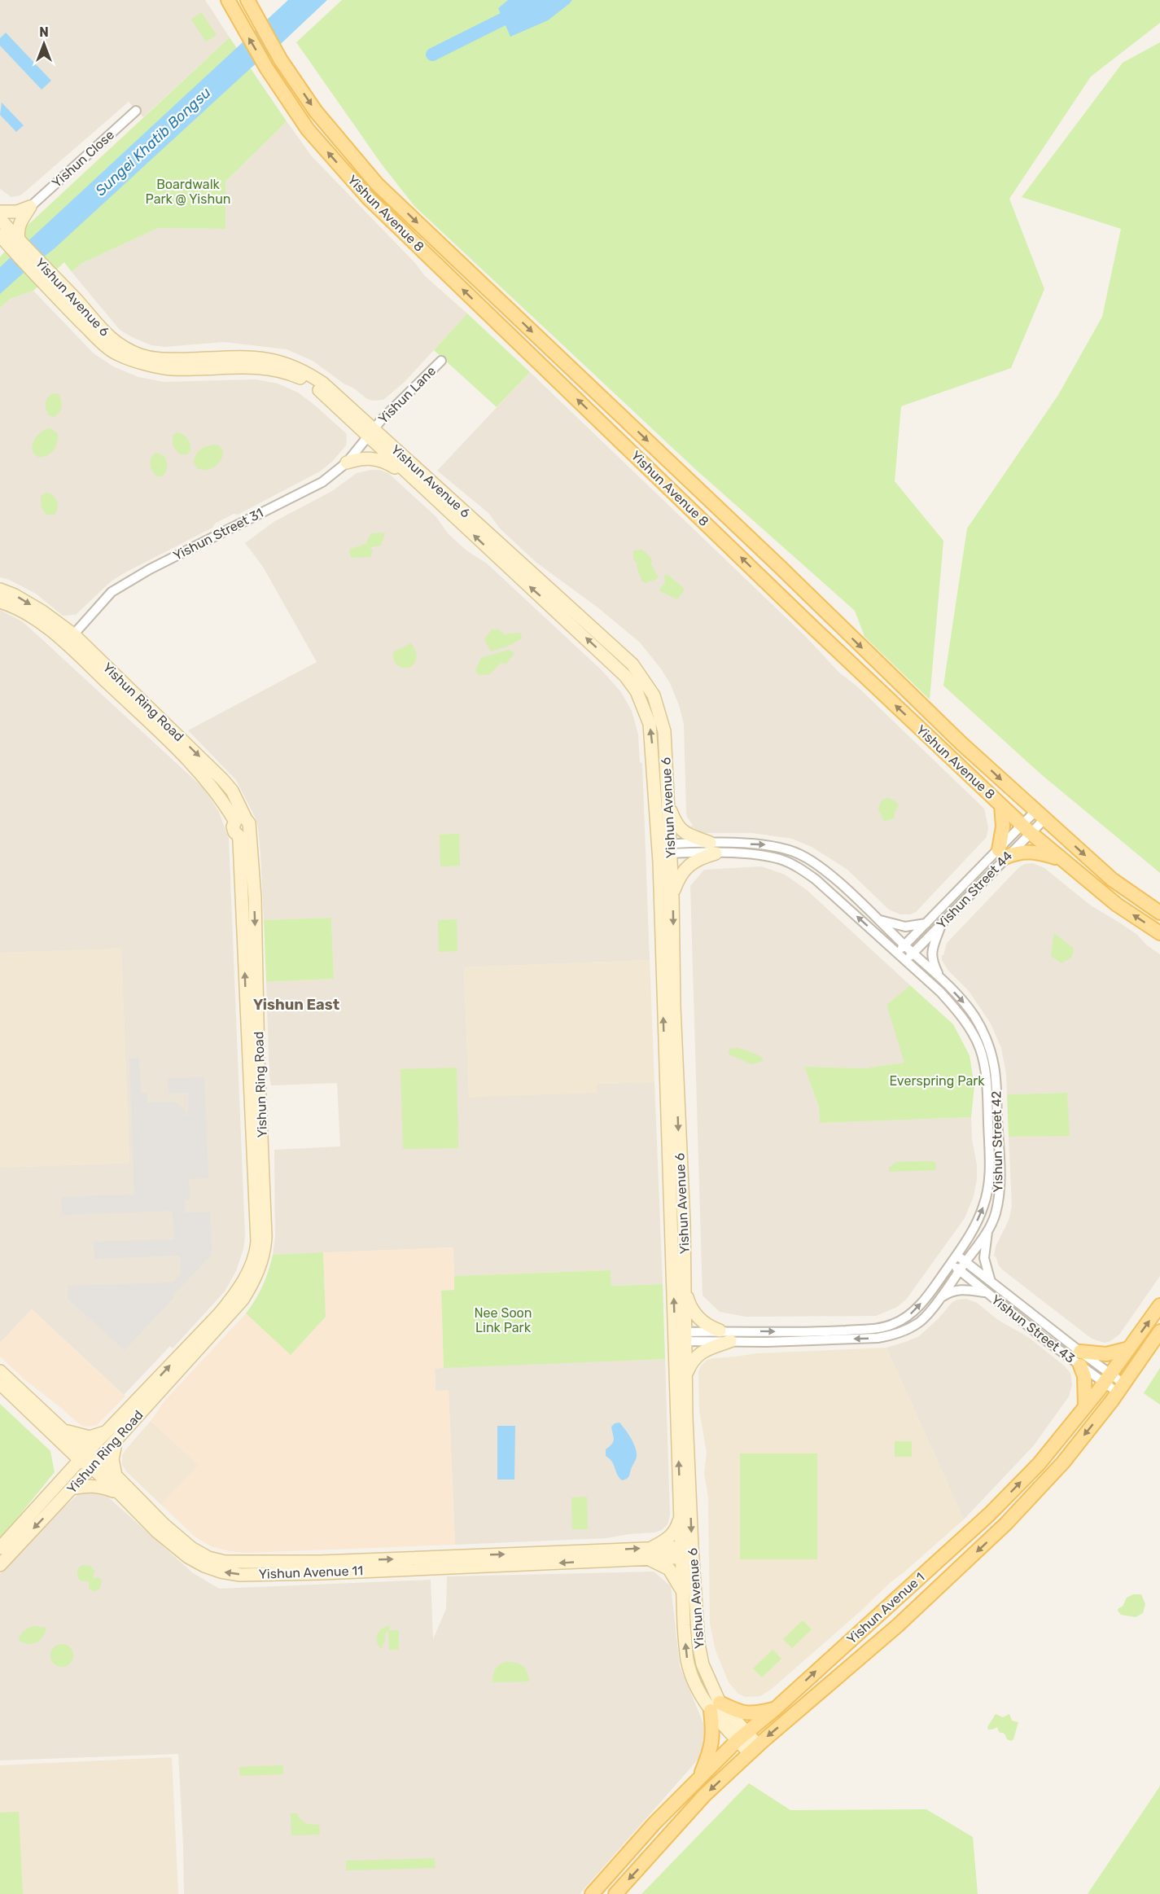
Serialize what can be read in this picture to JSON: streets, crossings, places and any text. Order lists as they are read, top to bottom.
{
  "streets": {
    "main road": [
      "Yishun Avenue 8",
      "Yishun Avenue 6",
      "Yishun Ring Road",
      "Yishun Avenue 11",
      "Yishun Avenue 1"
    ],
    "street": [
      "Yishun Close",
      "Yishun Lane",
      "Yishun Street 31",
      "Yishun Street 44",
      "Yishun Street 42",
      "Yishun Street 43"
    ]
  },
  "crossings": [
    ["Yishun Avenue 8", "Yishun Street 44"],
    ["Yishun Avenue 6", "Yishun Lane"],
    ["Yishun Avenue 6", "Yishun Street 31"],
    ["Yishun Avenue 6", "Yishun Street 42"],
    ["Yishun Avenue 6", "Yishun Avenue 11"],
    ["Yishun Avenue 6", "Yishun Avenue 1"],
    ["Yishun Lane", "Yishun Street 31"],
    ["Yishun Street 31", "Yishun Ring Road"],
    ["Yishun Ring Road", "Yishun Avenue 11"],
    ["Yishun Street 44", "Yishun Street 42"],
    ["Yishun Street 42", "Yishun Street 43"],
    ["Yishun Street 43", "Yishun Avenue 1"]
  ],
  "districts": ["Yishun East"],
  "water": ["Sungei Khatib Bongsu"],
  "parks": ["Boardwalk Park @ Yishun", "Everspring Park", "Nee Soon Link Park"],
  "north": "top"
}
